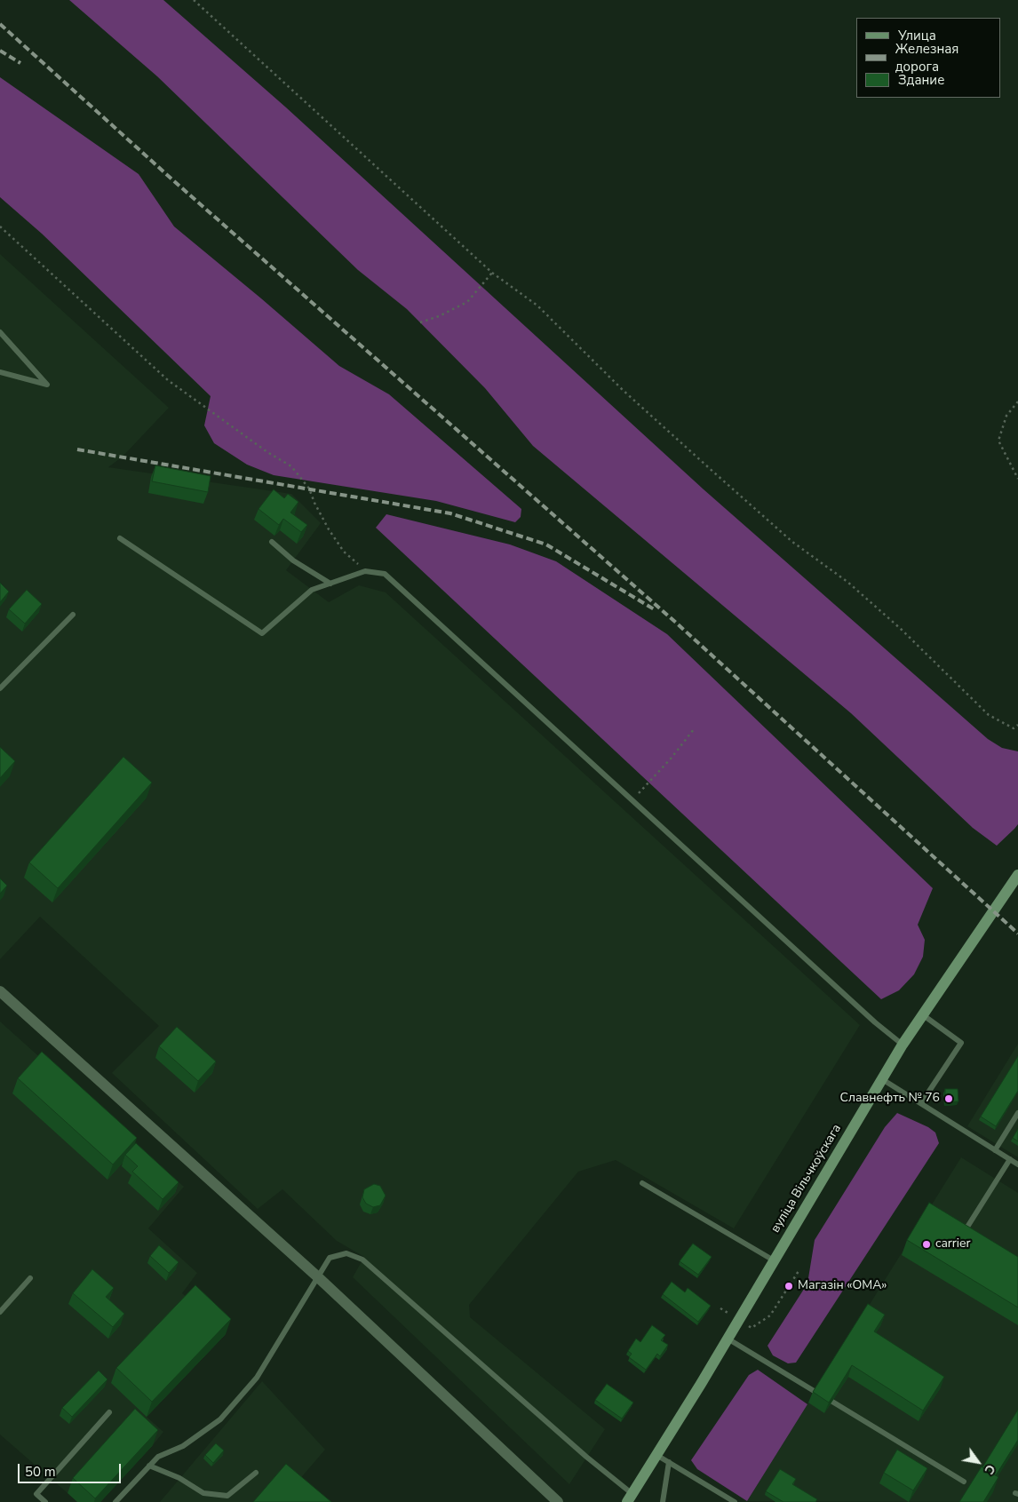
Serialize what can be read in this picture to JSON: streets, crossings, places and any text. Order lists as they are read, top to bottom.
{
  "streets": {
    "main road": ["вуліца Вільчкоўскага"]
  },
  "places": ["Славнефть № 76", "carrier", "Магазін «ОМА»"],
  "legend": ["Улица", "Железная дорога", "Здание"],
  "scale_bar": "50 m",
  "north": "bottom right"
}
